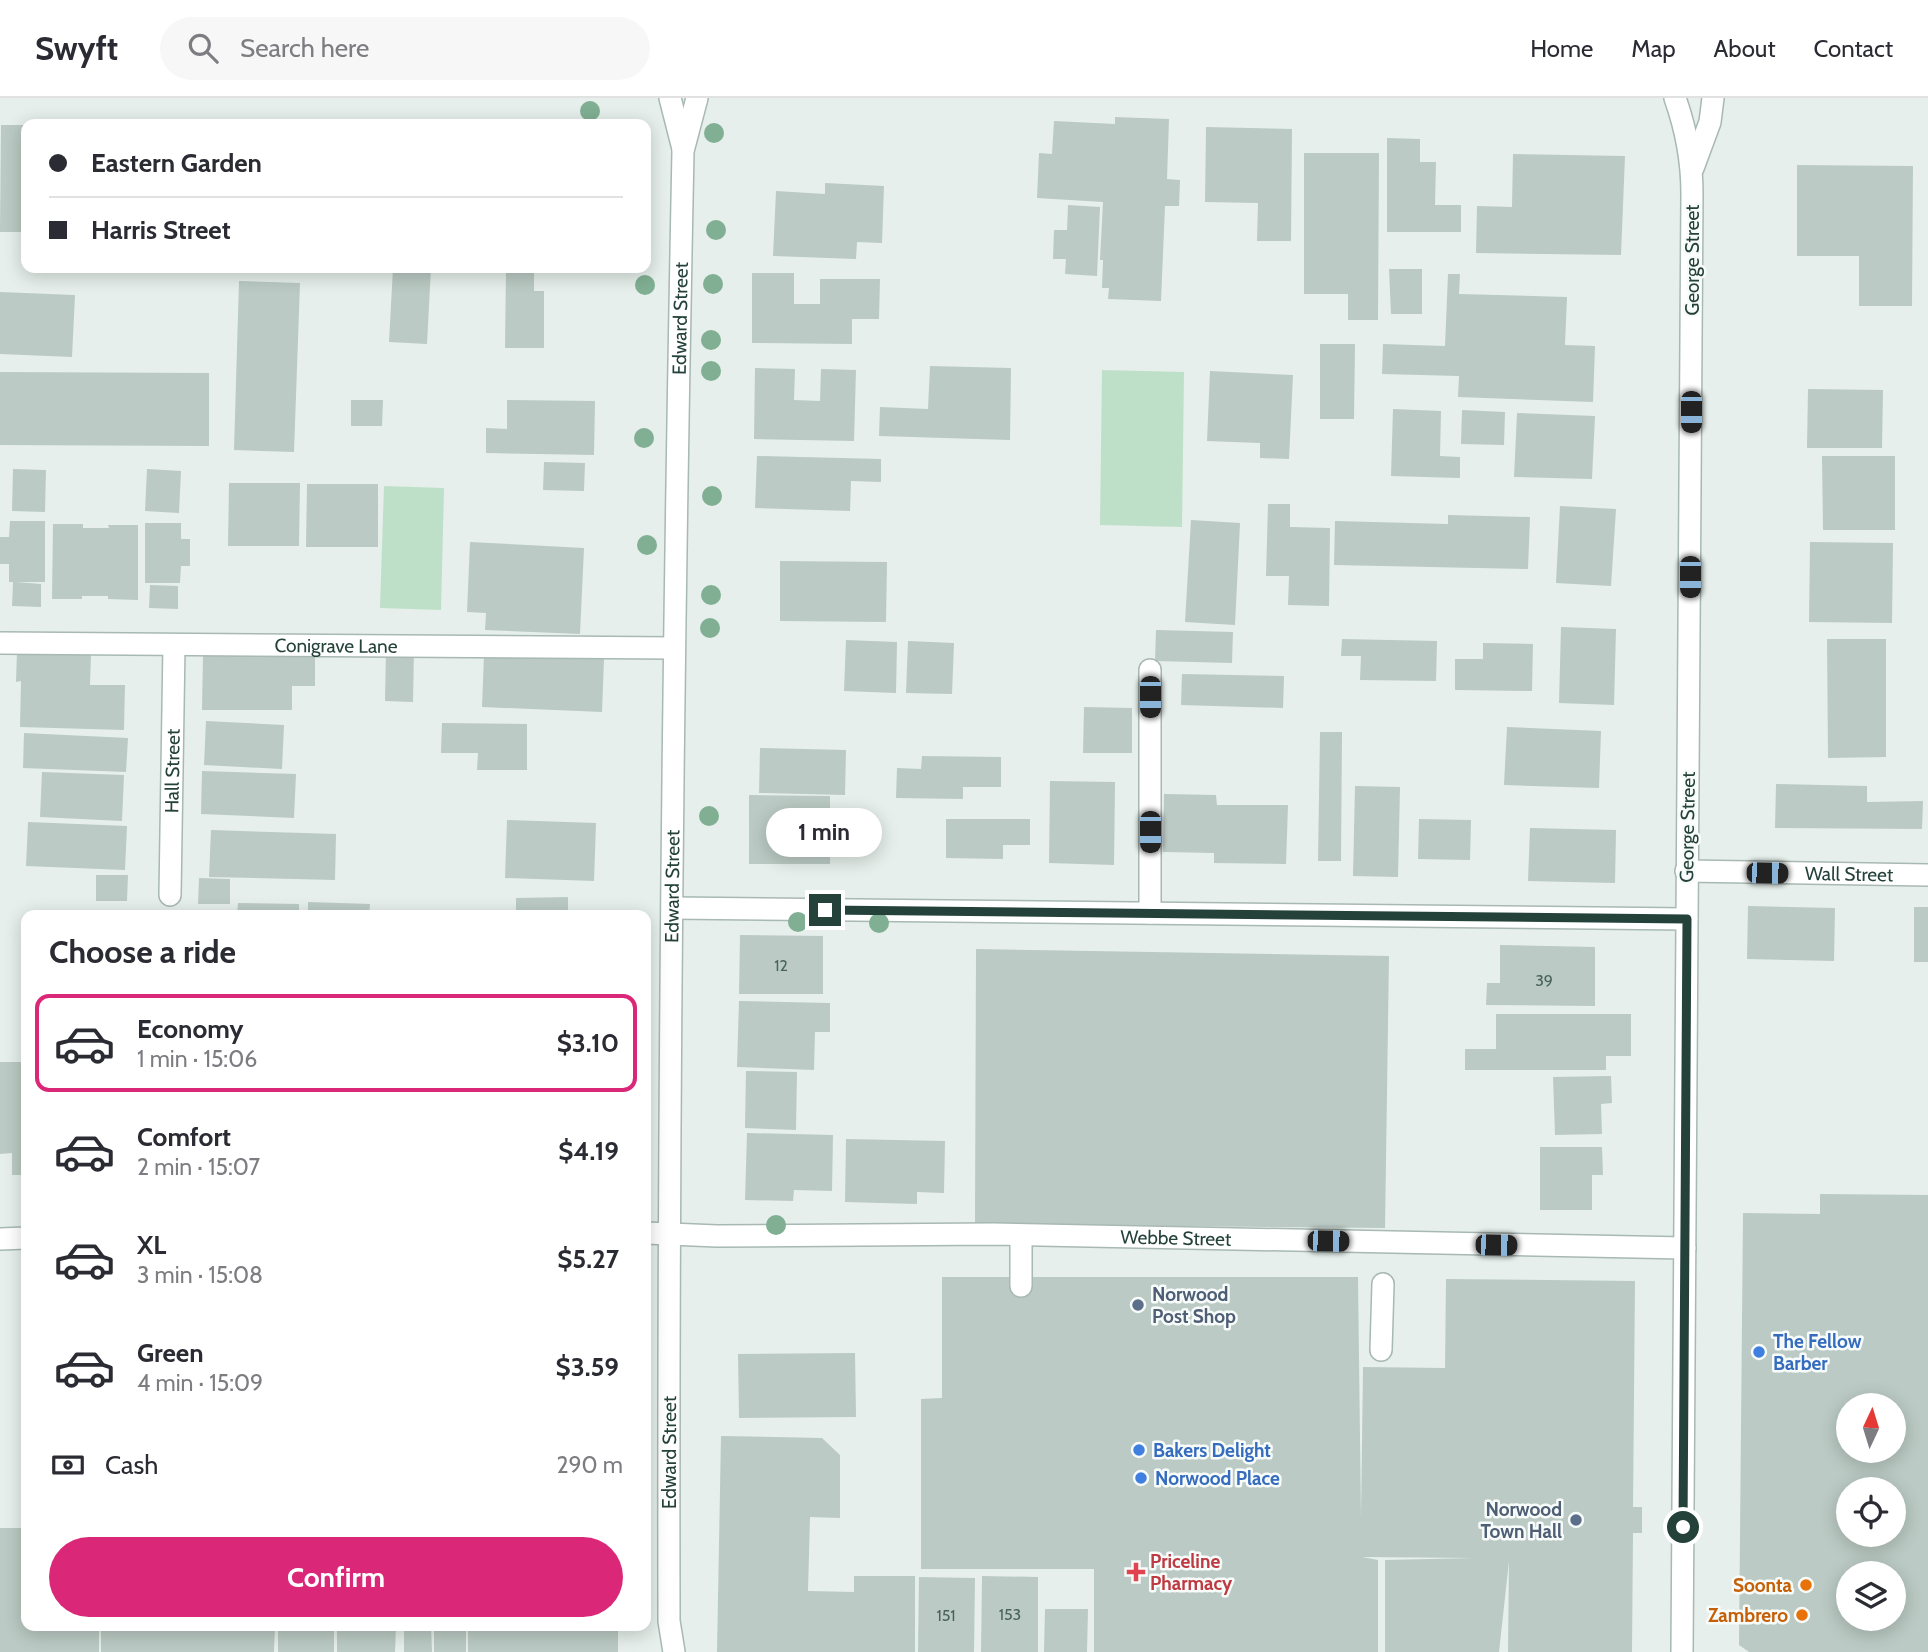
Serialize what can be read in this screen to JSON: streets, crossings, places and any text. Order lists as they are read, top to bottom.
{
  "streets": {
    "street": [
      "George Street",
      "Edward Street",
      "Conigrave Lane",
      "Hall Street",
      "Wall Street",
      "Webbe Street"
    ]
  },
  "crossings": [
    ["George Street", "Wall Street"],
    ["George Street", "Webbe Street"],
    ["Edward Street", "Conigrave Lane"],
    ["Edward Street", "Webbe Street"],
    ["Conigrave Lane", "Hall Street"]
  ],
  "places": {
    "other": [
      "Norwood Post Shop",
      "The Fellow Barber",
      "Bakers Delight",
      "Norwood Place",
      "Norwood Town Hall",
      "Soonta",
      "Zambrero"
    ],
    "health": ["Priceline Pharmacy"]
  },
  "house_numbers": [
    "12",
    "39",
    "153",
    "151"
  ],
  "north": "top",
  "page": {
    "header": "Swyft",
    "search": "Search here",
    "nav": [
      "Home",
      "Map",
      "About",
      "Contact"
    ],
    "banner": ["Eastern Garden", "Harris Street"],
    "bubble": "1 min",
    "heading": "Choose a ride",
    "list": [
      {
        "name": "Economy",
        "note": "1 min · 15:06",
        "value": "$3.10"
      },
      {
        "name": "Comfort",
        "note": "2 min · 15:07",
        "value": "$4.19"
      },
      {
        "name": "XL",
        "note": "3 min · 15:08",
        "value": "$5.27"
      },
      {
        "name": "Green",
        "note": "4 min · 15:09",
        "value": "$3.59"
      }
    ],
    "pay": ["Cash", "290 m"],
    "buttons": "Confirm"
  }
}
